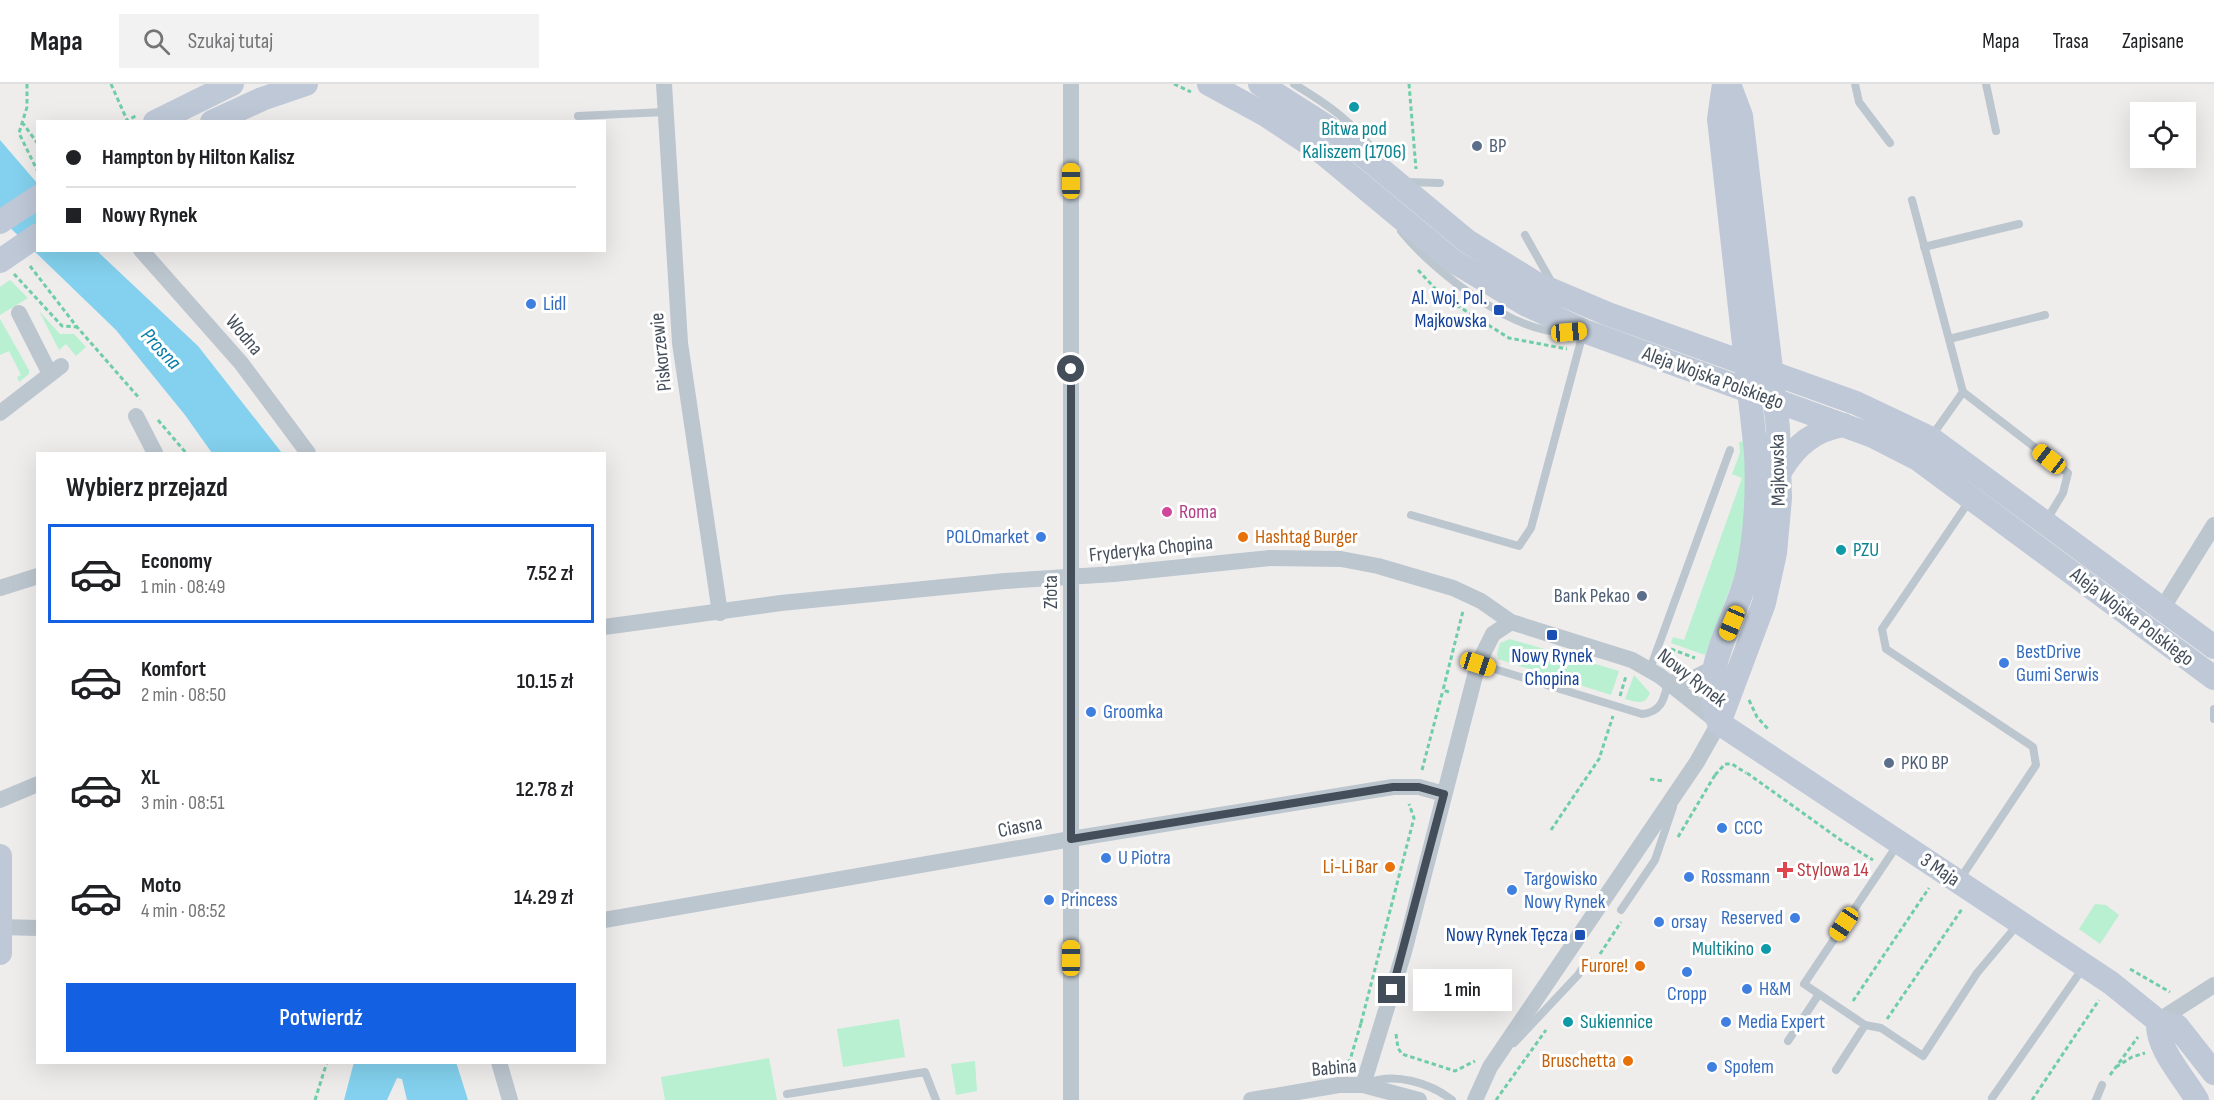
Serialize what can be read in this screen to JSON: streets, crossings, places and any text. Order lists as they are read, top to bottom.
{
  "streets": {
    "main road": ["Aleja Wojska Polskiego", "Majkowska", "3 Maja"],
    "street": [
      "Wodna",
      "Piskorzewie",
      "Fryderyka Chopina",
      "Złota",
      "Nowy Rynek",
      "Ciasna",
      "Babina"
    ]
  },
  "crossings": [
    ["Piskorzewie", "Fryderyka Chopina"],
    ["Aleja Wojska Polskiego", "Majkowska"],
    ["Majkowska", "Nowy Rynek"],
    ["Majkowska", "3 Maja"],
    ["Fryderyka Chopina", "Złota"],
    ["Fryderyka Chopina", "Nowy Rynek"],
    ["Złota", "Ciasna"],
    ["Nowy Rynek", "3 Maja"]
  ],
  "water": ["Prosna"],
  "places": {
    "other": [
      "Bitwa pod Kaliszem (1706)",
      "BP",
      "Lidl",
      "Roma",
      "POLOmarket",
      "Hashtag Burger",
      "PZU",
      "Bank Pekao",
      "BestDrive Gumi Serwis",
      "Groomka",
      "PKO BP",
      "CCC",
      "U Piotra",
      "Li-Li Bar",
      "Rossmann",
      "Targowisko Nowy Rynek",
      "Princess",
      "Reserved",
      "orsay",
      "Multikino",
      "Furore!",
      "Cropp",
      "H&M",
      "Sukiennice",
      "Media Expert",
      "Bruschetta",
      "Społem"
    ],
    "transit": ["Al. Woj. Pol. Majkowska", "Nowy Rynek Chopina", "Nowy Rynek Tęcza"],
    "health": ["Stylowa 14"]
  },
  "page": {
    "header": "Mapa",
    "search": "Szukaj tutaj",
    "nav": ["Mapa", "Trasa", "Zapisane"],
    "banner": ["Hampton by Hilton Kalisz", "Nowy Rynek"],
    "heading": "Wybierz przejazd",
    "list": [
      {
        "name": "Economy",
        "note": "1 min · 08:49",
        "value": "7.52 zł"
      },
      {
        "name": "Komfort",
        "note": "2 min · 08:50",
        "value": "10.15 zł"
      },
      {
        "name": "XL",
        "note": "3 min · 08:51",
        "value": "12.78 zł"
      },
      {
        "name": "Moto",
        "note": "4 min · 08:52",
        "value": "14.29 zł"
      }
    ],
    "bubble": "1 min",
    "buttons": "Potwierdź"
  }
}
